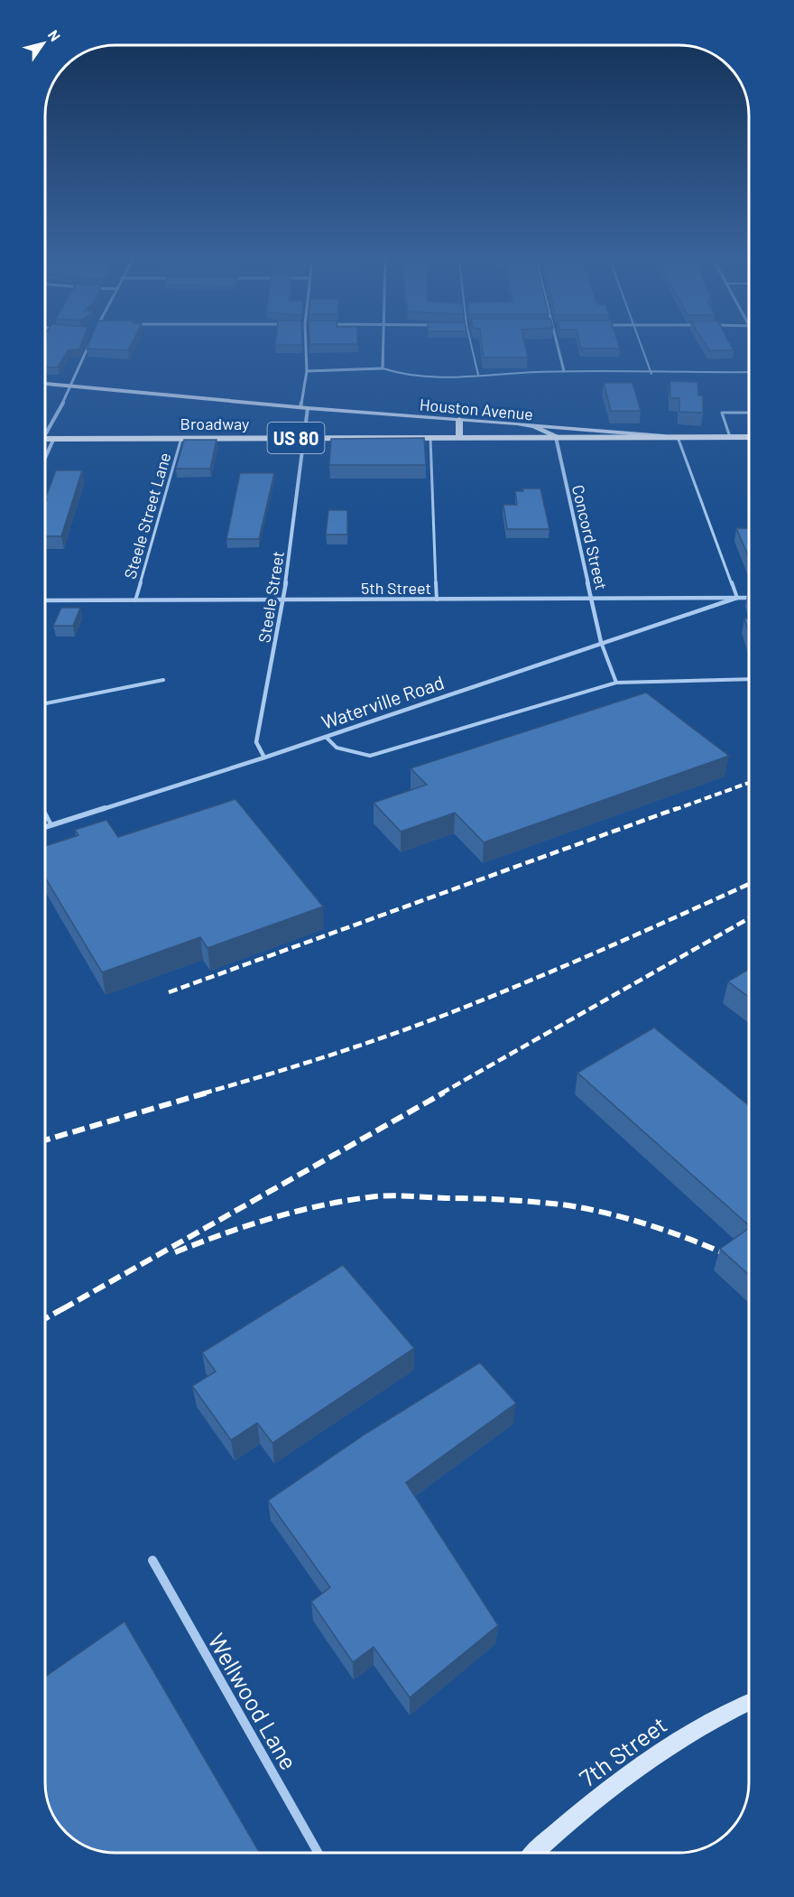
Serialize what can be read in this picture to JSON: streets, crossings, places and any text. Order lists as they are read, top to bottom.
{
  "streets": {
    "main road": ["Broadway", "US 80"],
    "street": [
      "Houston Avenue",
      "Concord Street",
      "5th Street",
      "Steele Street",
      "Waterville Road",
      "Wellwood Lane",
      "7th Street"
    ],
    "lane": ["Steele Street Lane"]
  },
  "crossings": [
    ["Houston Avenue", "Broadway"],
    ["Houston Avenue", "US 80"],
    ["Houston Avenue", "Concord Street"],
    ["Houston Avenue", "Steele Street"],
    ["Broadway", "US 80"],
    ["Broadway", "Steele Street Lane"],
    ["Broadway", "Concord Street"],
    ["Broadway", "Steele Street"],
    ["US 80", "Concord Street"],
    ["Steele Street Lane", "5th Street"],
    ["Concord Street", "5th Street"],
    ["Concord Street", "Waterville Road"],
    ["5th Street", "Steele Street"],
    ["5th Street", "Waterville Road"],
    ["Steele Street", "Waterville Road"]
  ],
  "north": "top right"
}
